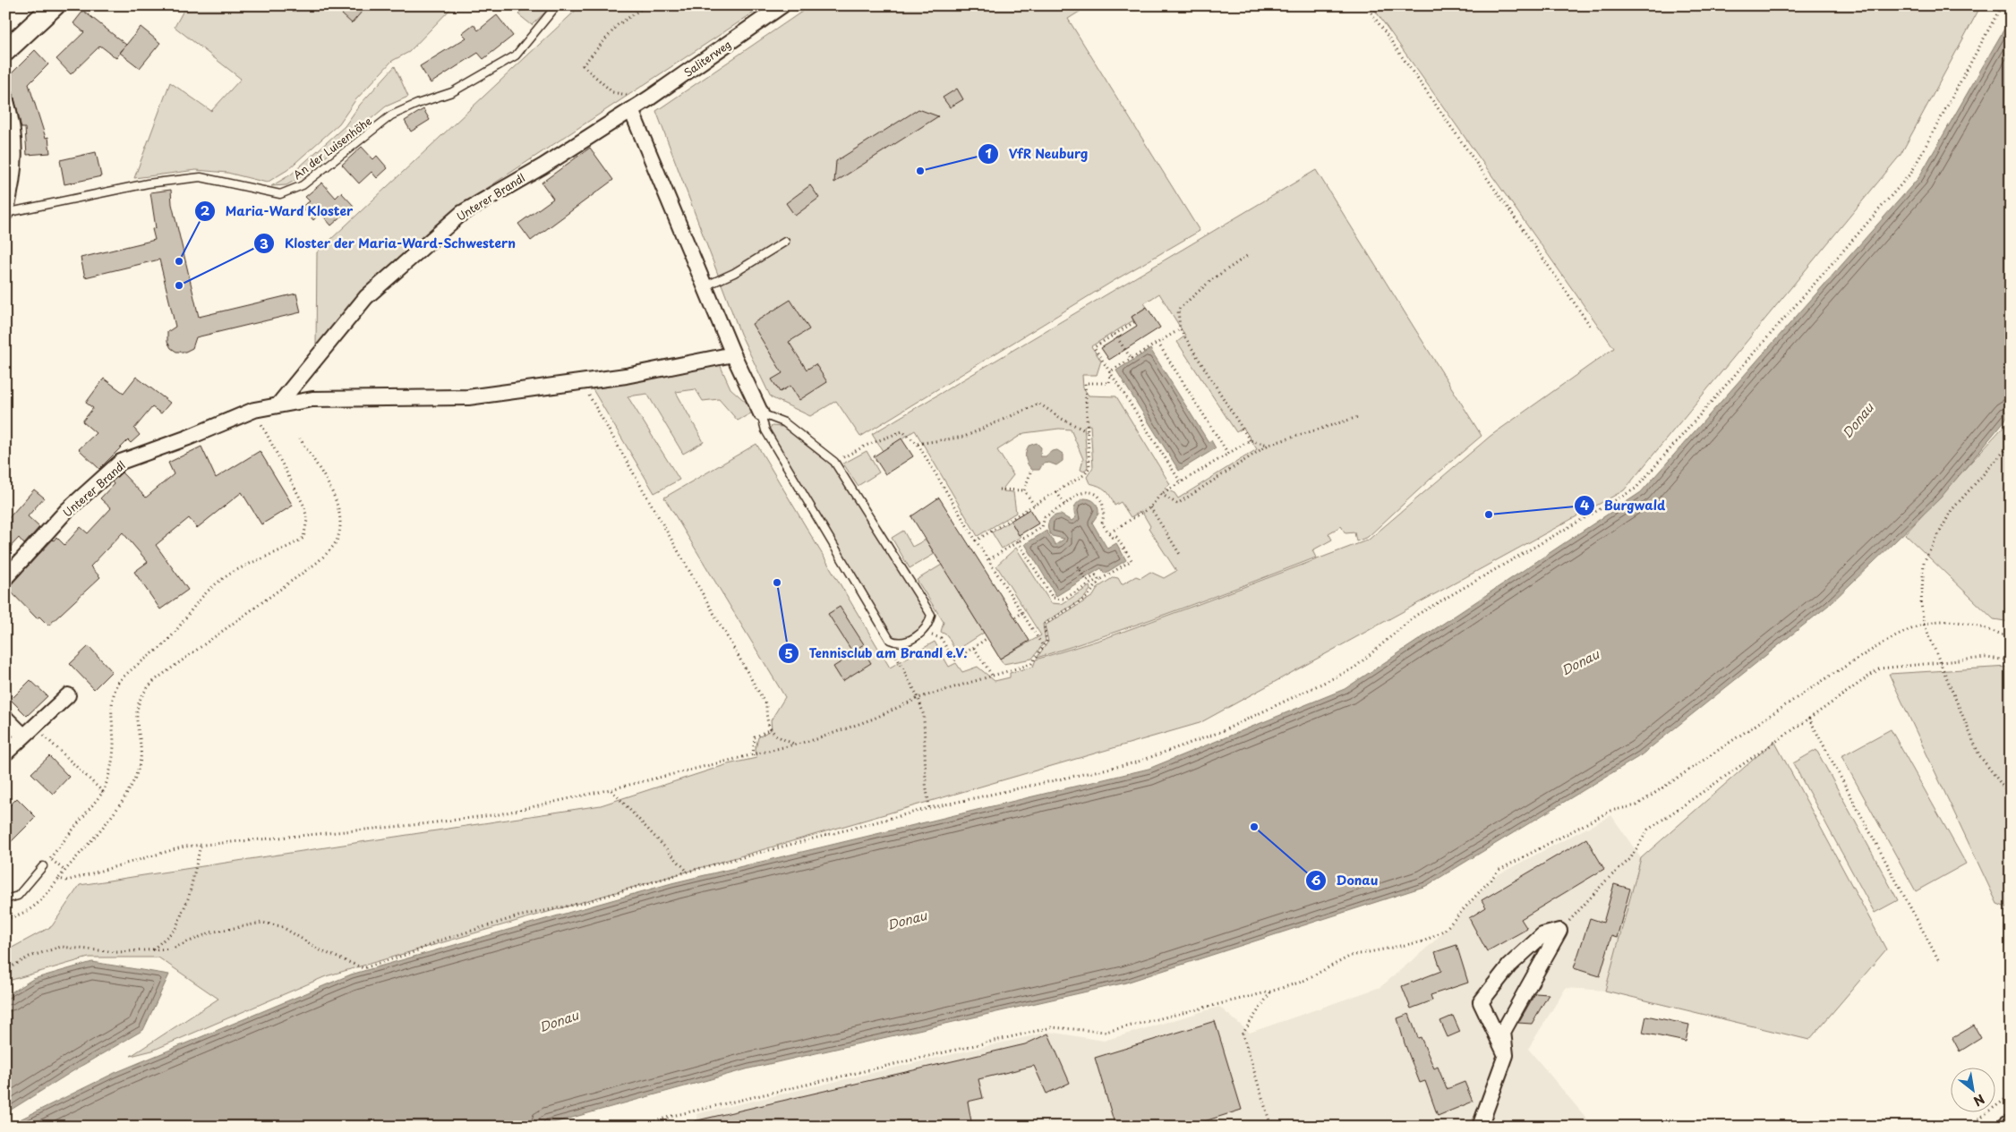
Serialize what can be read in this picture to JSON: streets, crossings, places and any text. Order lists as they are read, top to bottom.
{
  "streets": {
    "street": ["Saliterweg", "Unterer Brandl"],
    "lane": ["An der Luisenhöhe"]
  },
  "crossings": [
    ["Saliterweg", "Unterer Brandl"]
  ],
  "water": ["Donau"],
  "places": [
    "VfR Neuburg",
    "Maria-Ward Kloster",
    "Kloster der Maria-Ward-Schwestern",
    "Burgwald",
    "Tennisclub am Brandl e.V.",
    "Donau"
  ],
  "north": "bottom right"
}
